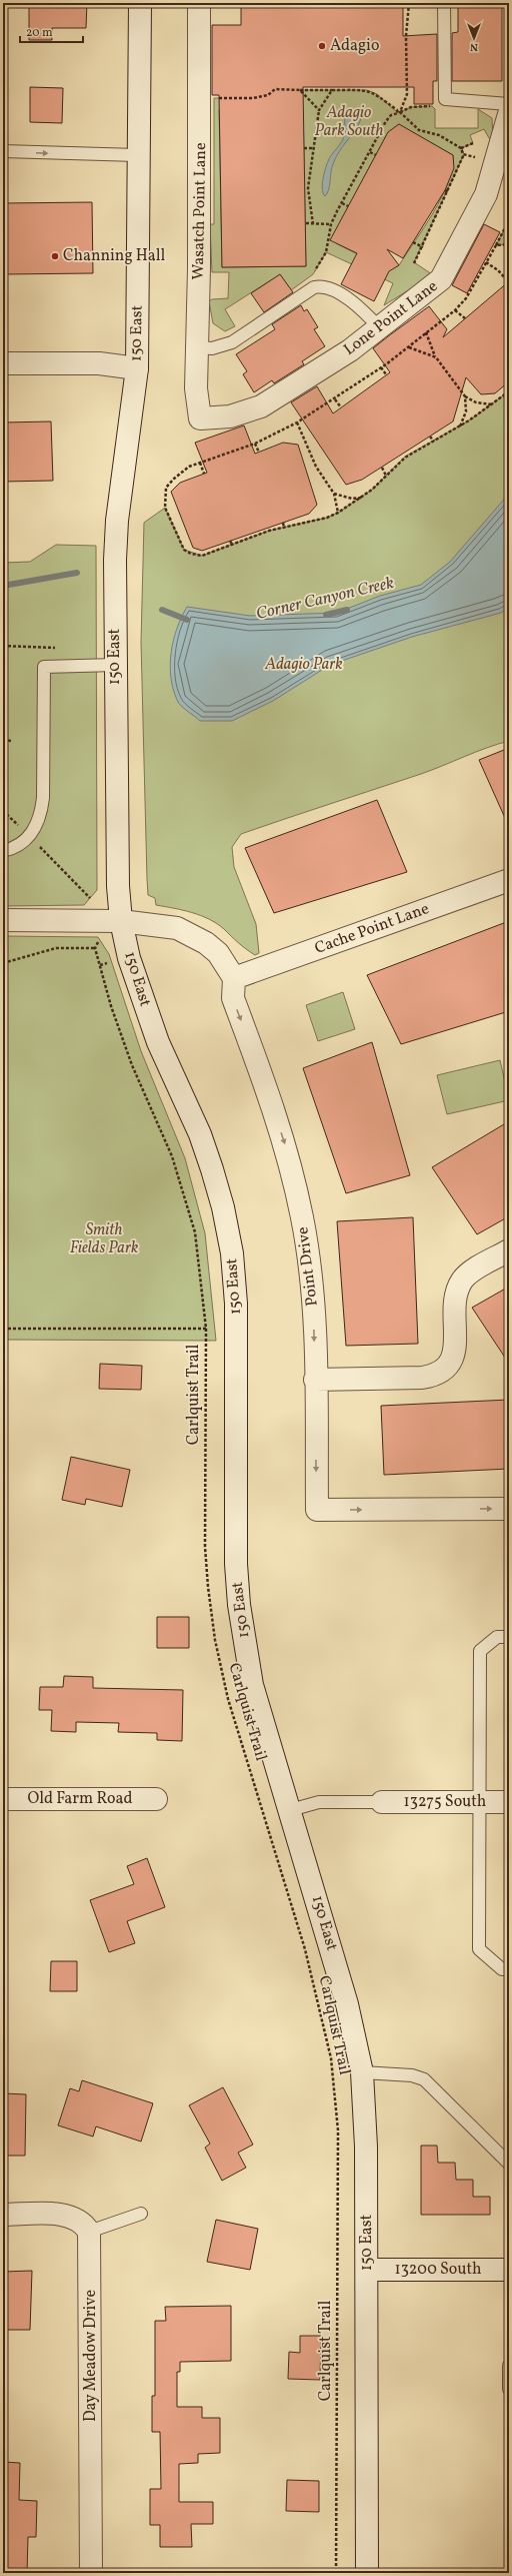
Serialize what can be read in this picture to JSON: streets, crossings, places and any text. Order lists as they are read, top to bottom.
{
  "streets": {
    "street": [
      "Wasatch Point Lane",
      "Lone Point Lane",
      "150 East",
      "Cache Point Lane",
      "Point Drive",
      "Old Farm Road",
      "13275 South",
      "13200 South",
      "Day Meadow Drive"
    ],
    "path": ["Carlquist Trail"]
  },
  "crossings": [
    ["Wasatch Point Lane", "Lone Point Lane"],
    ["150 East", "13200 South"],
    ["Cache Point Lane", "Point Drive"]
  ],
  "one_way": ["Point Drive"],
  "water": ["Corner Canyon Creek"],
  "parks": ["Adagio Park South", "Adagio Park", "Smith Fields Park"],
  "places": ["Adagio", "Channing Hall"],
  "scale_bar": "20 m",
  "north": "bottom"
}
